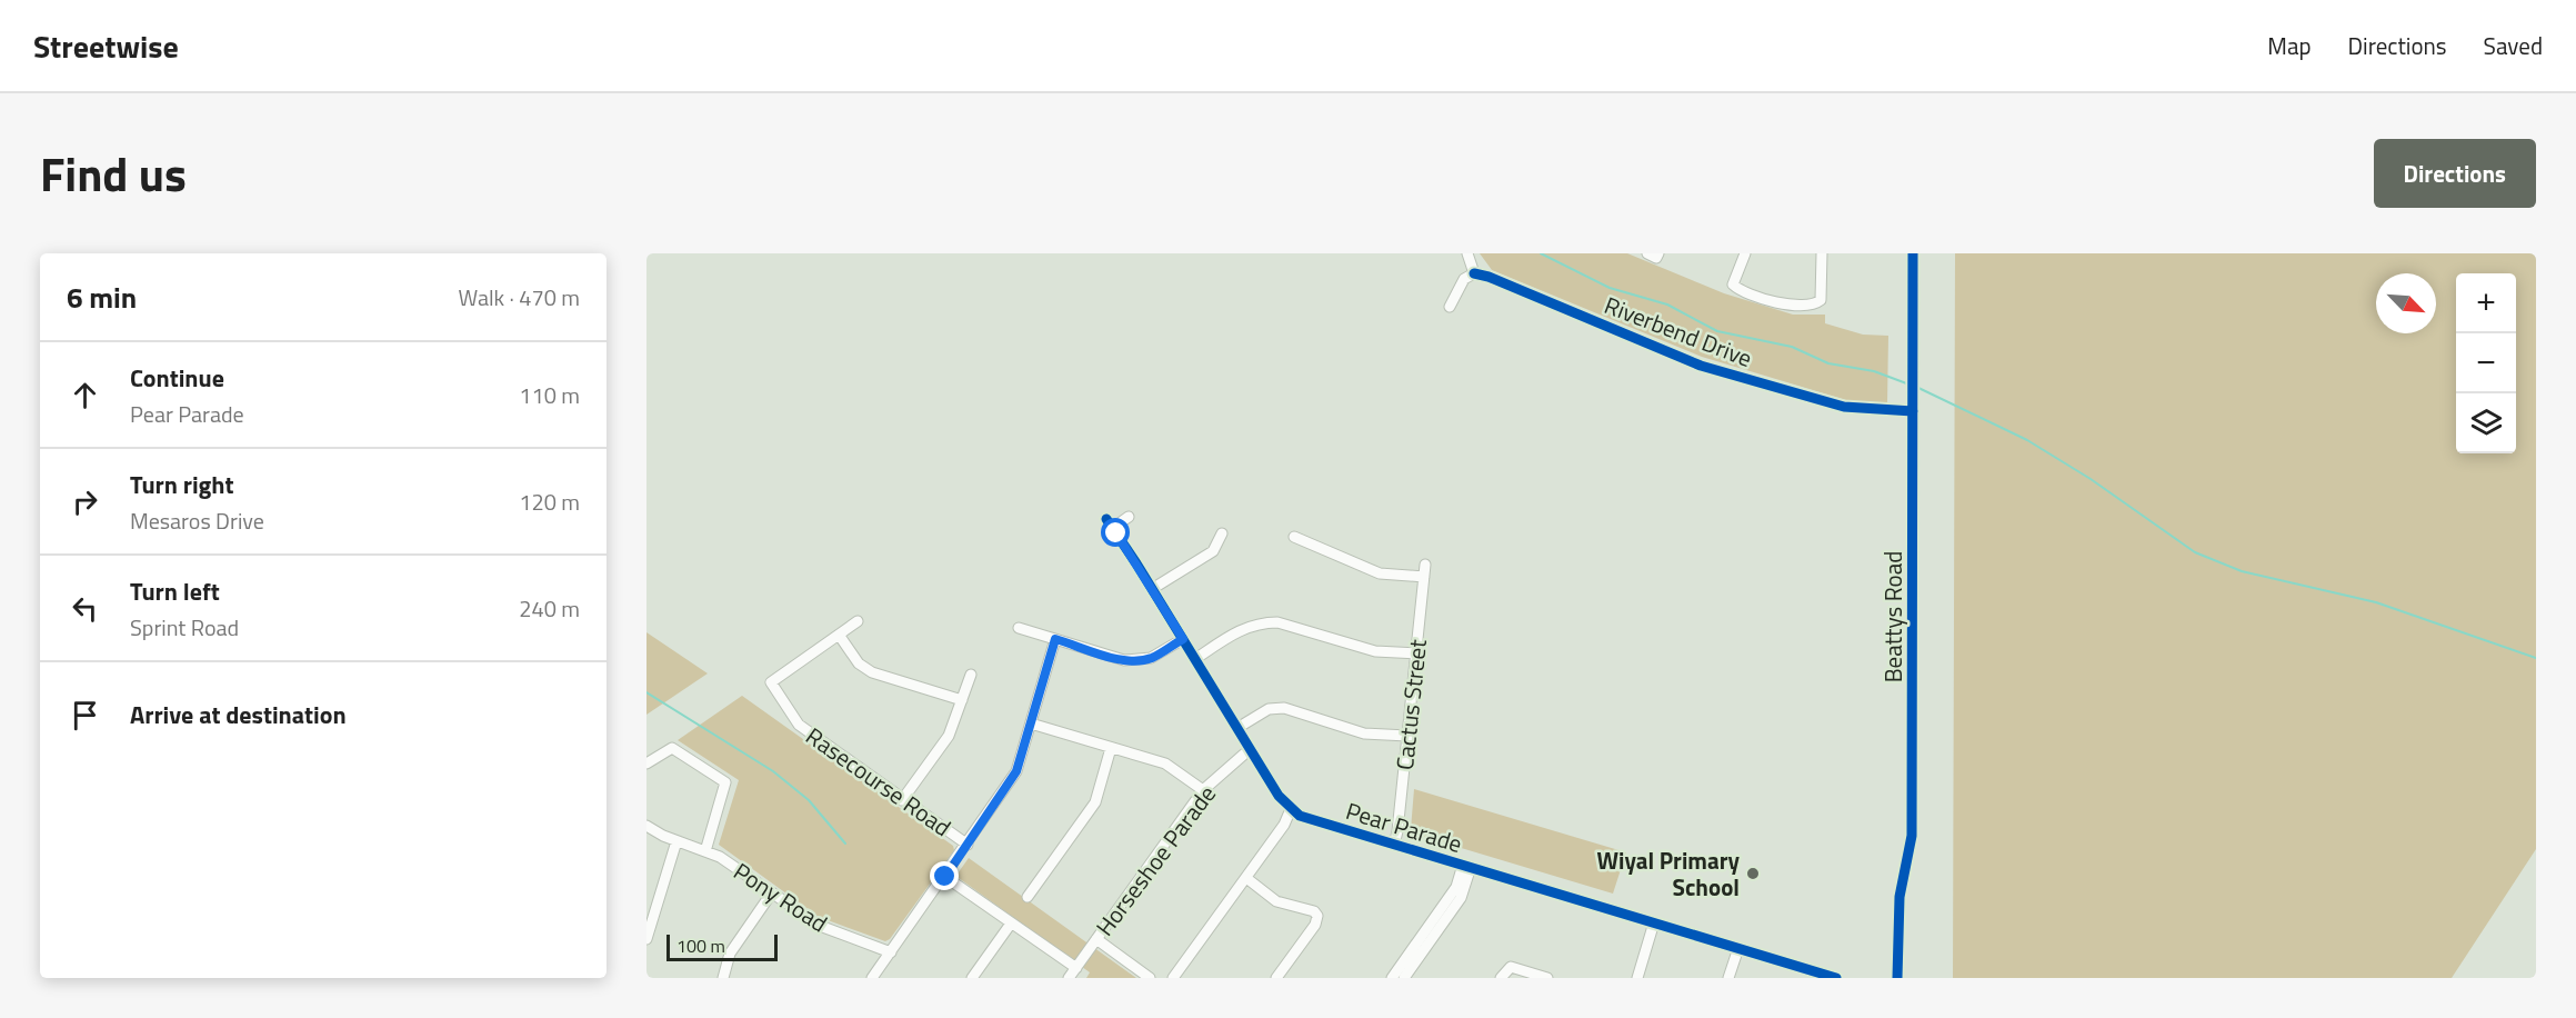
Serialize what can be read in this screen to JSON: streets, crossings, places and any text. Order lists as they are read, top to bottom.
{
  "streets": {
    "street": [
      "Riverbend Drive",
      "Beattys Road",
      "Cactus Street",
      "Rasecourse Road",
      "Pear Parade",
      "Horseshoe Parade",
      "Pony Road"
    ]
  },
  "crossings": [
    ["Riverbend Drive", "Beattys Road"],
    ["Cactus Street", "Pear Parade"]
  ],
  "places": ["Wiyal Primary School"],
  "scale_bar": "100 m",
  "north": "bottom right",
  "page": {
    "header": "Streetwise",
    "nav": ["Map", "Directions", "Saved"],
    "title": "Find us",
    "buttons": "Directions",
    "heading": ["6 min", "Walk · 470 m"],
    "map_buttons": ["+", "−"],
    "list": [
      ["Continue", "Pear Parade", "110 m"],
      ["Turn right", "Mesaros Drive", "120 m"],
      ["Turn left", "Sprint Road", "240 m"],
      "Arrive at destination"
    ],
    "scale": "100 m"
  }
}
